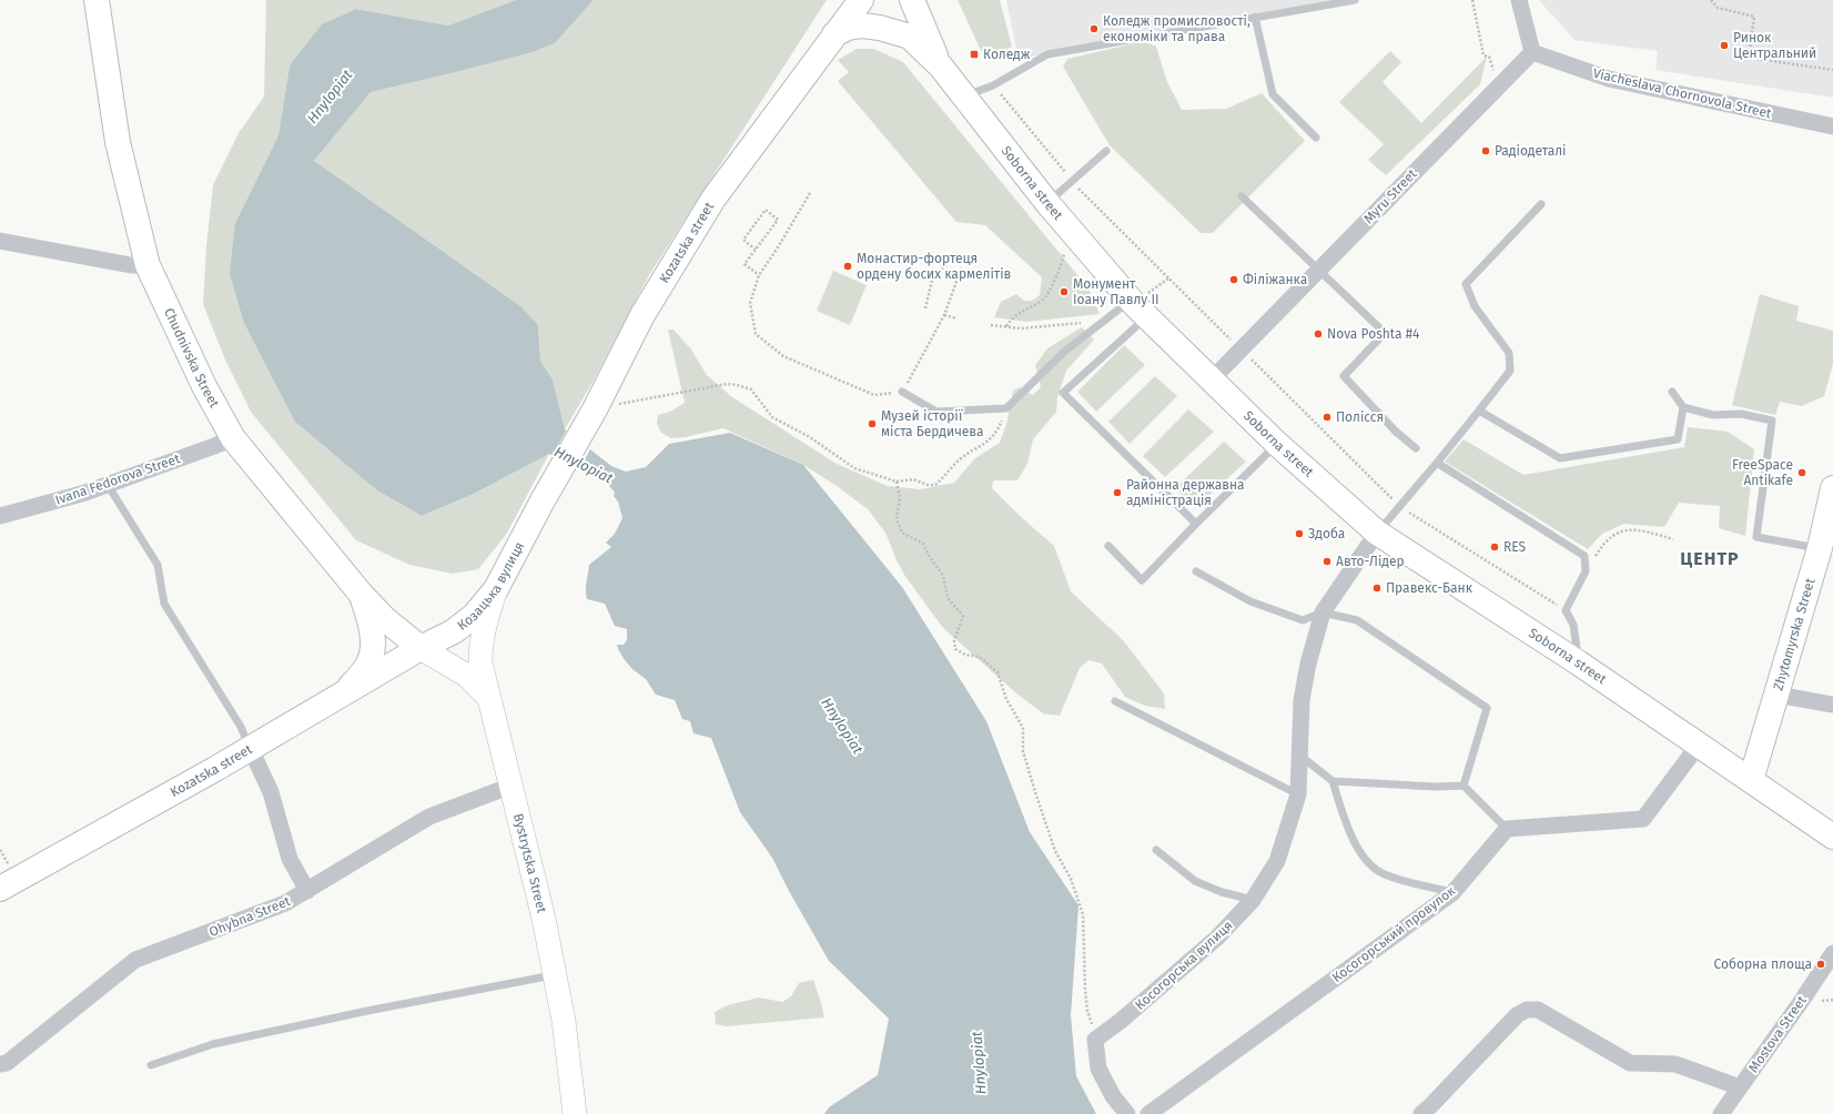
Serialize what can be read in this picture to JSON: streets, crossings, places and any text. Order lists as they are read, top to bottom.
{
  "streets": {
    "main road": [
      "Soborna street",
      "Kozatska street",
      "Chudnivska Street",
      "Козацька вулиця",
      "Zhytomyrska Street"
    ],
    "street": [
      "Viacheslava Chornovola Street",
      "Myru Street",
      "Ivana Fedorova Street",
      "Bystrytska Street",
      "Ohybna Street",
      "Косогорський провулок",
      "Косогорська вулиця",
      "Mostova Street"
    ]
  },
  "crossings": [
    ["Viacheslava Chornovola Street", "Myru Street"],
    ["Soborna street", "Myru Street"],
    ["Soborna street", "Zhytomyrska Street"],
    ["Soborna street", "Косогорська вулиця"],
    ["Kozatska street", "Chudnivska Street"],
    ["Kozatska street", "Козацька вулиця"],
    ["Kozatska street", "Bystrytska Street"],
    ["Chudnivska Street", "Ivana Fedorova Street"],
    ["Chudnivska Street", "Козацька вулиця"],
    ["Chudnivska Street", "Bystrytska Street"],
    ["Козацька вулиця", "Bystrytska Street"],
    ["Bystrytska Street", "Ohybna Street"]
  ],
  "districts": ["ЦЕНТР"],
  "water": ["Hnylopiat"],
  "places": {
    "other": [
      "Коледж промисловості, економіки та права",
      "Ринок Центральний",
      "Радіодеталі",
      "Монастир-фортеця ордену босих кармелітів",
      "Філіжанка",
      "Монумент Іоану Павлу ІІ",
      "Nova Poshta #4",
      "Полісся",
      "Музей історії міста Бердичева",
      "FreeSpace Antikafe",
      "Районна державна адміністрація",
      "Здоба",
      "RES",
      "Авто-Лідер",
      "Правекс-Банк",
      "Соборна площа"
    ],
    "transit": ["Коледж"]
  }
}
